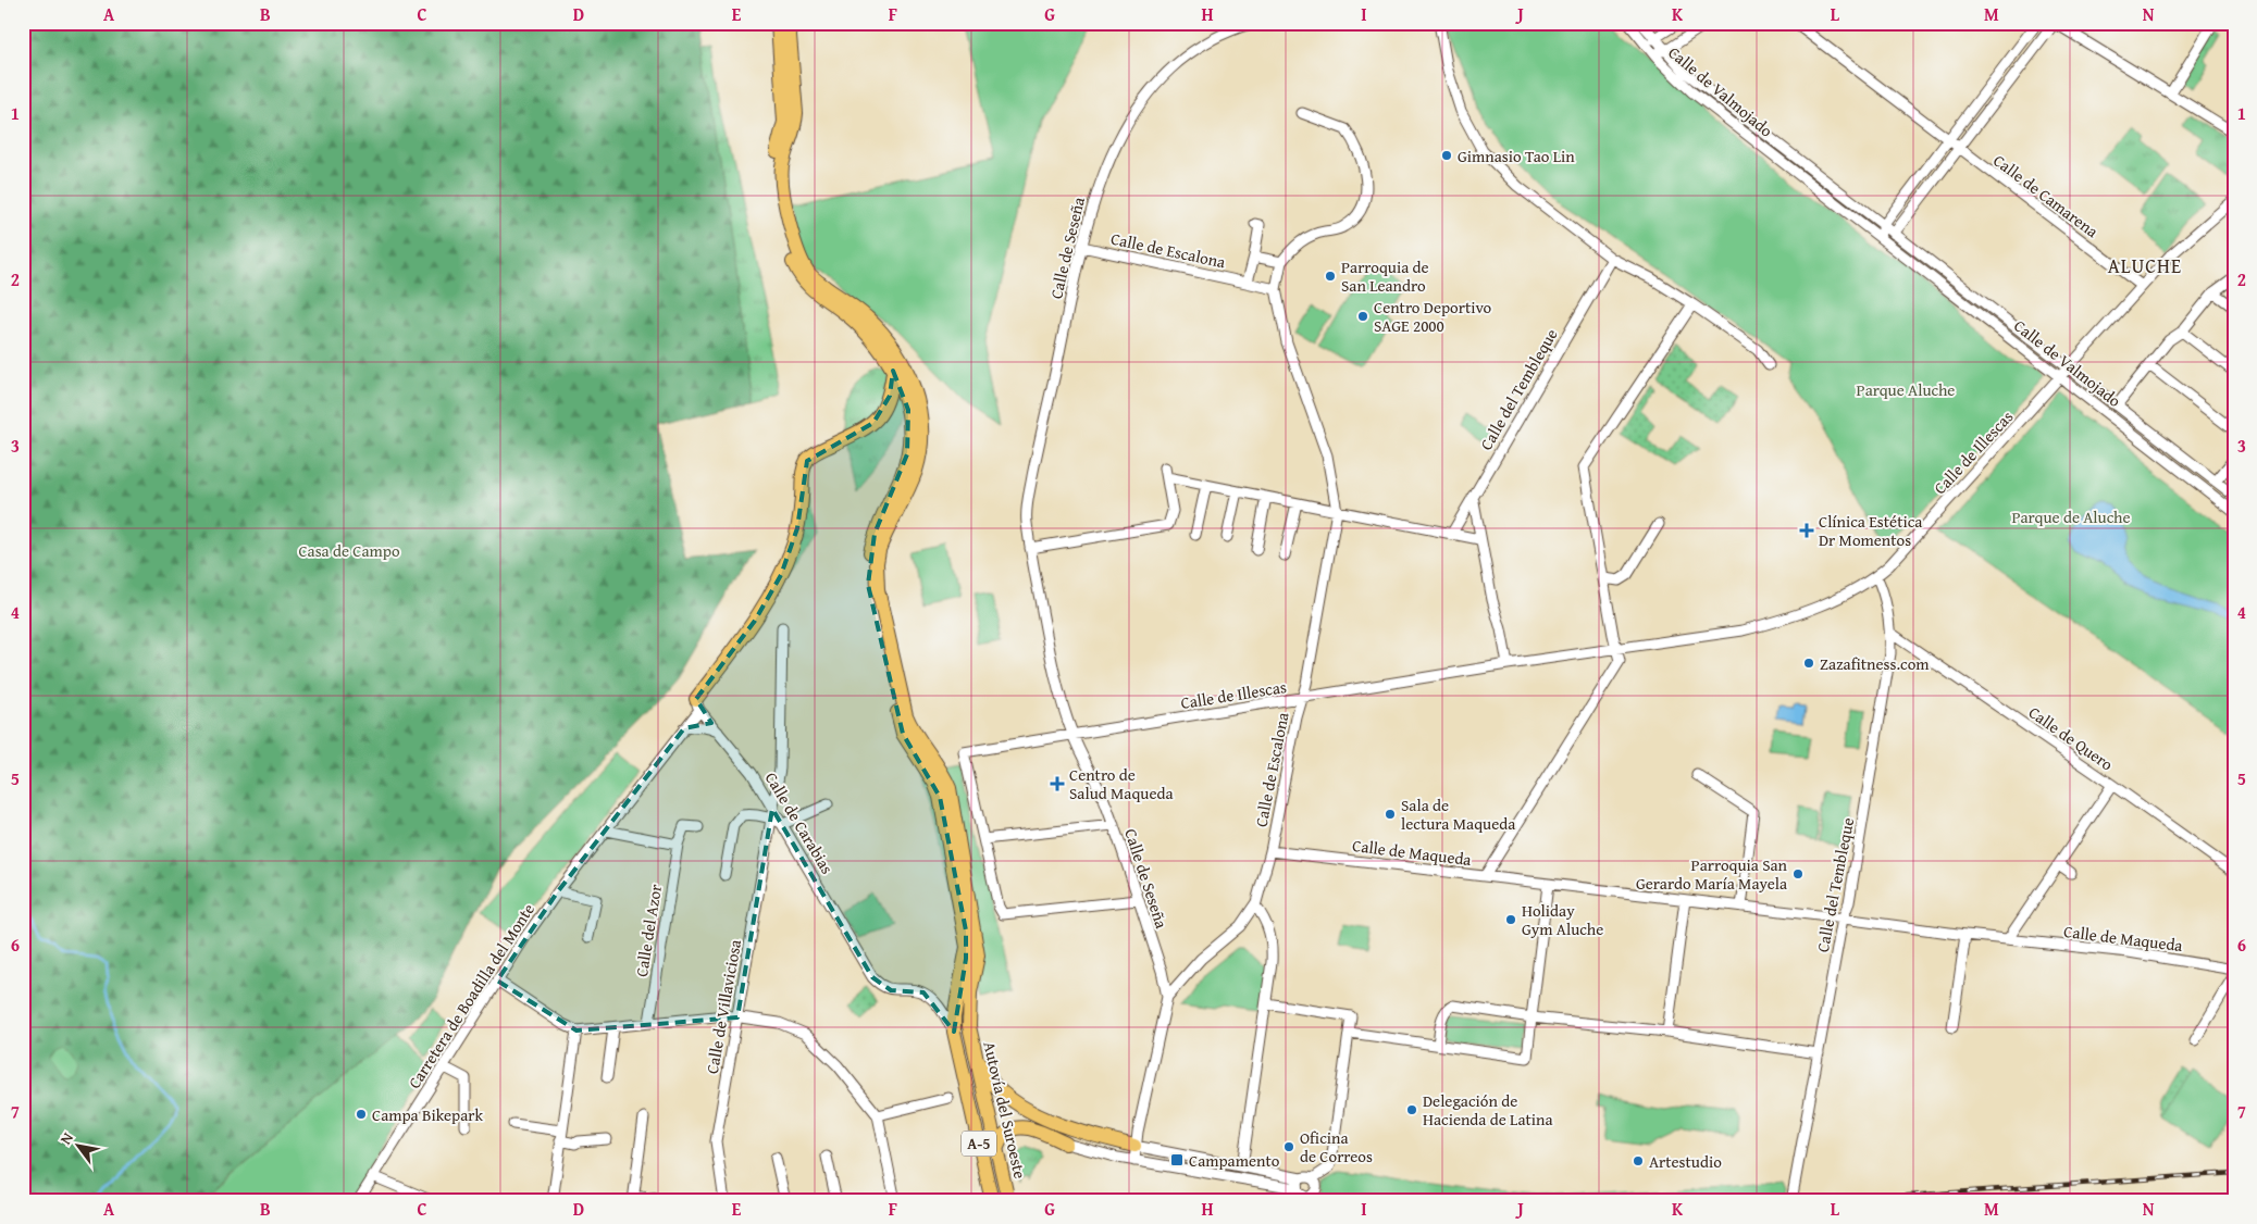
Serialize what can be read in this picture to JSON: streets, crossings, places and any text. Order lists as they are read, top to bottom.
{
  "streets": {
    "highway": ["Autovía del Suroeste", "A-5"],
    "street": [
      "Calle de Valmojado",
      "Calle de Camarena",
      "Calle de Seseña",
      "Calle de Escalona",
      "Calle del Tembleque",
      "Calle de Illescas",
      "Calle de Quero",
      "Calle de Carabias",
      "Calle de Maqueda",
      "Calle del Azor",
      "Carretera de Boadilla del Monte",
      "Calle de Villaviciosa"
    ]
  },
  "crossings": [
    ["Calle de Valmojado", "Calle de Illescas"],
    ["Calle de Camarena", "Calle de Illescas"],
    ["Calle de Seseña", "Calle de Escalona"],
    ["Calle de Seseña", "Calle de Illescas"],
    ["Calle de Escalona", "Calle de Illescas"],
    ["Calle de Escalona", "Calle de Maqueda"],
    ["Calle del Tembleque", "Calle de Illescas"],
    ["Calle del Tembleque", "Calle de Quero"],
    ["Calle del Tembleque", "Calle de Maqueda"],
    ["Calle de Carabias", "Carretera de Boadilla del Monte"],
    ["Calle de Carabias", "Calle de Villaviciosa"],
    ["Calle de Carabias", "Autovía del Suroeste"]
  ],
  "districts": ["ALUCHE"],
  "parks": ["Parque Aluche", "Parque de Aluche", "Casa de Campo"],
  "places": {
    "other": [
      "Gimnasio Tao Lin",
      "Parroquia de San Leandro",
      "Centro Deportivo SAGE 2000",
      "Zazafitness.com",
      "Sala de lectura Maqueda",
      "Parroquia San Gerardo María Mayela",
      "Holiday Gym Aluche",
      "Delegación de Hacienda de Latina",
      "Campa Bikepark",
      "Oficina de Correos",
      "Artestudio"
    ],
    "health": ["Clínica Estética Dr Momentos", "Centro de Salud Maqueda"],
    "transit": ["Campamento"]
  },
  "north": "top left",
  "grid": {
    "columns": [
      "A",
      "B",
      "C",
      "D",
      "E",
      "F",
      "G",
      "H",
      "I",
      "J",
      "K",
      "L",
      "M",
      "N"
    ],
    "rows": [
      "1",
      "2",
      "3",
      "4",
      "5",
      "6",
      "7"
    ]
  }
}
